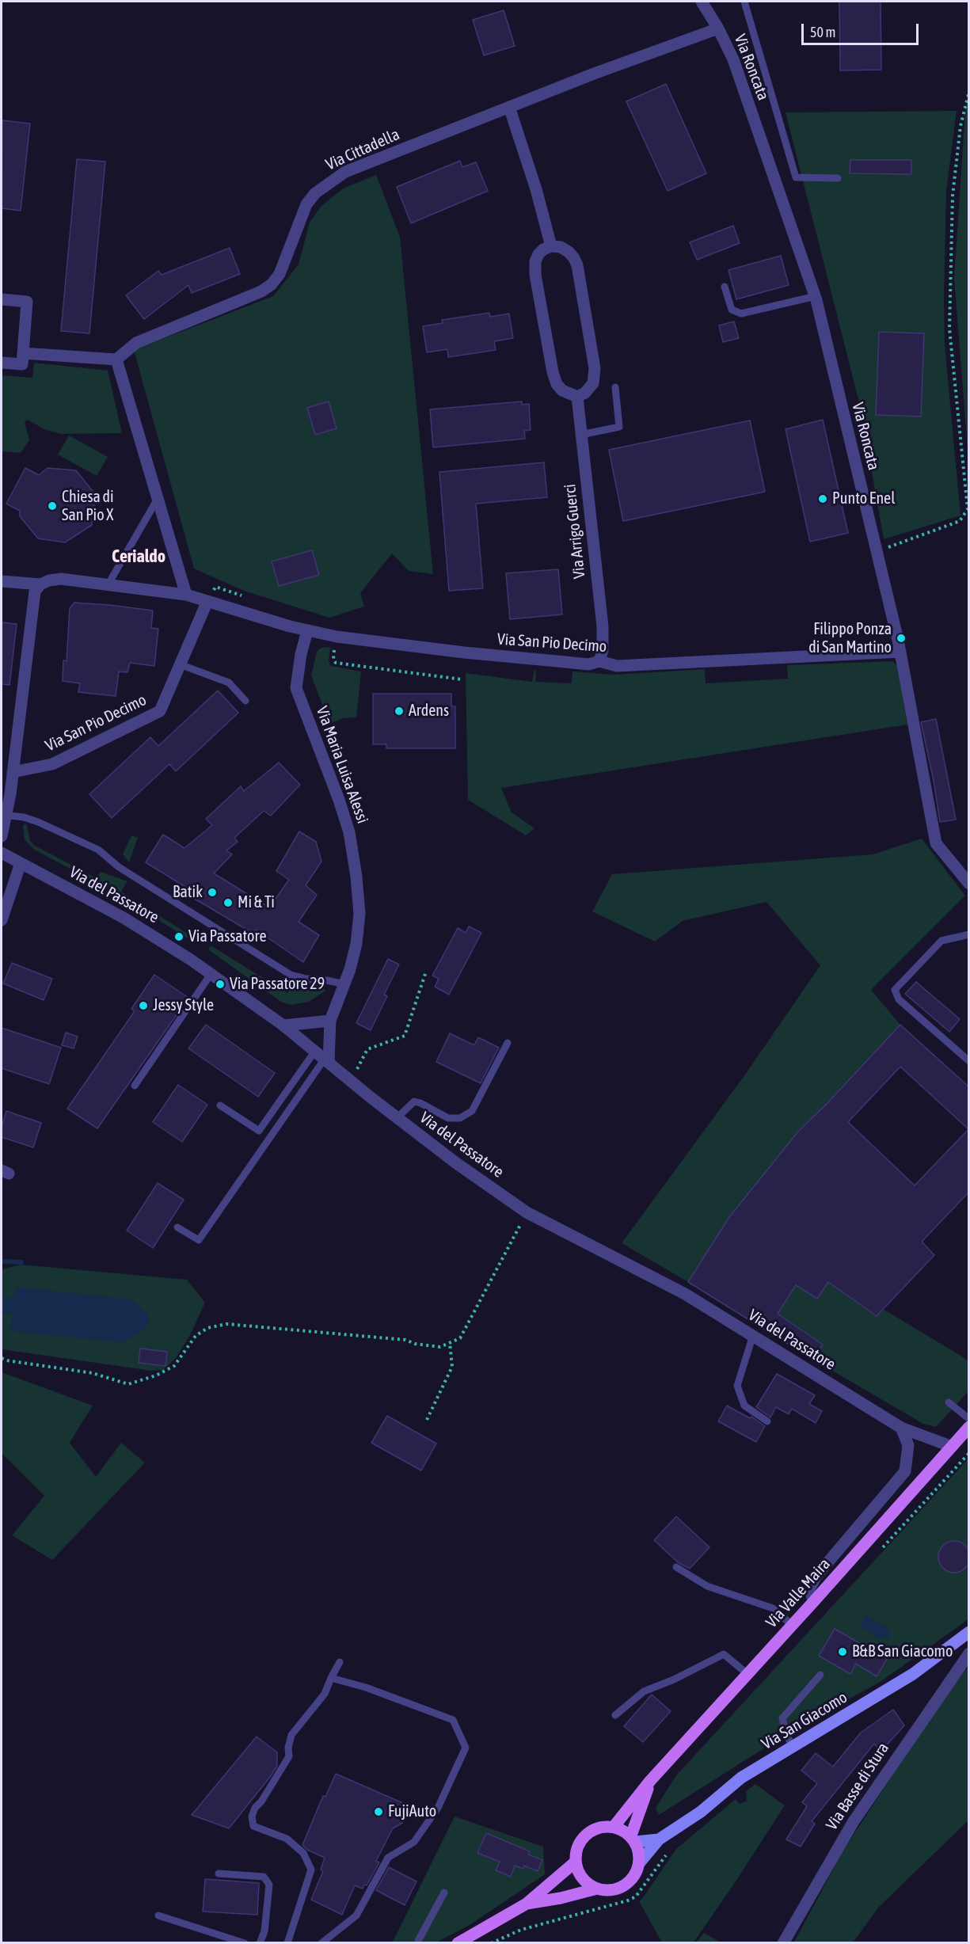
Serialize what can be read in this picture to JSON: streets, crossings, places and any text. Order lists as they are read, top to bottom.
{
  "streets": {
    "main road": ["Via Valle Maira", "Via San Giacomo"],
    "street": [
      "Via Roncata",
      "Via Cittadella",
      "Via Arrigo Guerci",
      "Via San Pio Decimo",
      "Via Maria Luisa Alessi",
      "Via del Passatore",
      "Via Basse di Stura"
    ]
  },
  "crossings": [
    ["Via Roncata", "Via Cittadella"],
    ["Via Roncata", "Via San Pio Decimo"],
    ["Via Arrigo Guerci", "Via San Pio Decimo"],
    ["Via San Pio Decimo", "Via Maria Luisa Alessi"],
    ["Via Maria Luisa Alessi", "Via del Passatore"],
    ["Via del Passatore", "Via Valle Maira"],
    ["Via Valle Maira", "Via San Giacomo"]
  ],
  "districts": ["Cerialdo"],
  "places": [
    "Punto Enel",
    "Chiesa di San Pio X",
    "Filippo Ponza di San Martino",
    "Ardens",
    "Batik",
    "Mi & Ti",
    "Via Passatore",
    "Via Passatore 29",
    "Jessy Style",
    "B&B San Giacomo",
    "FujiAuto"
  ],
  "scale_bar": "50 m"
}
